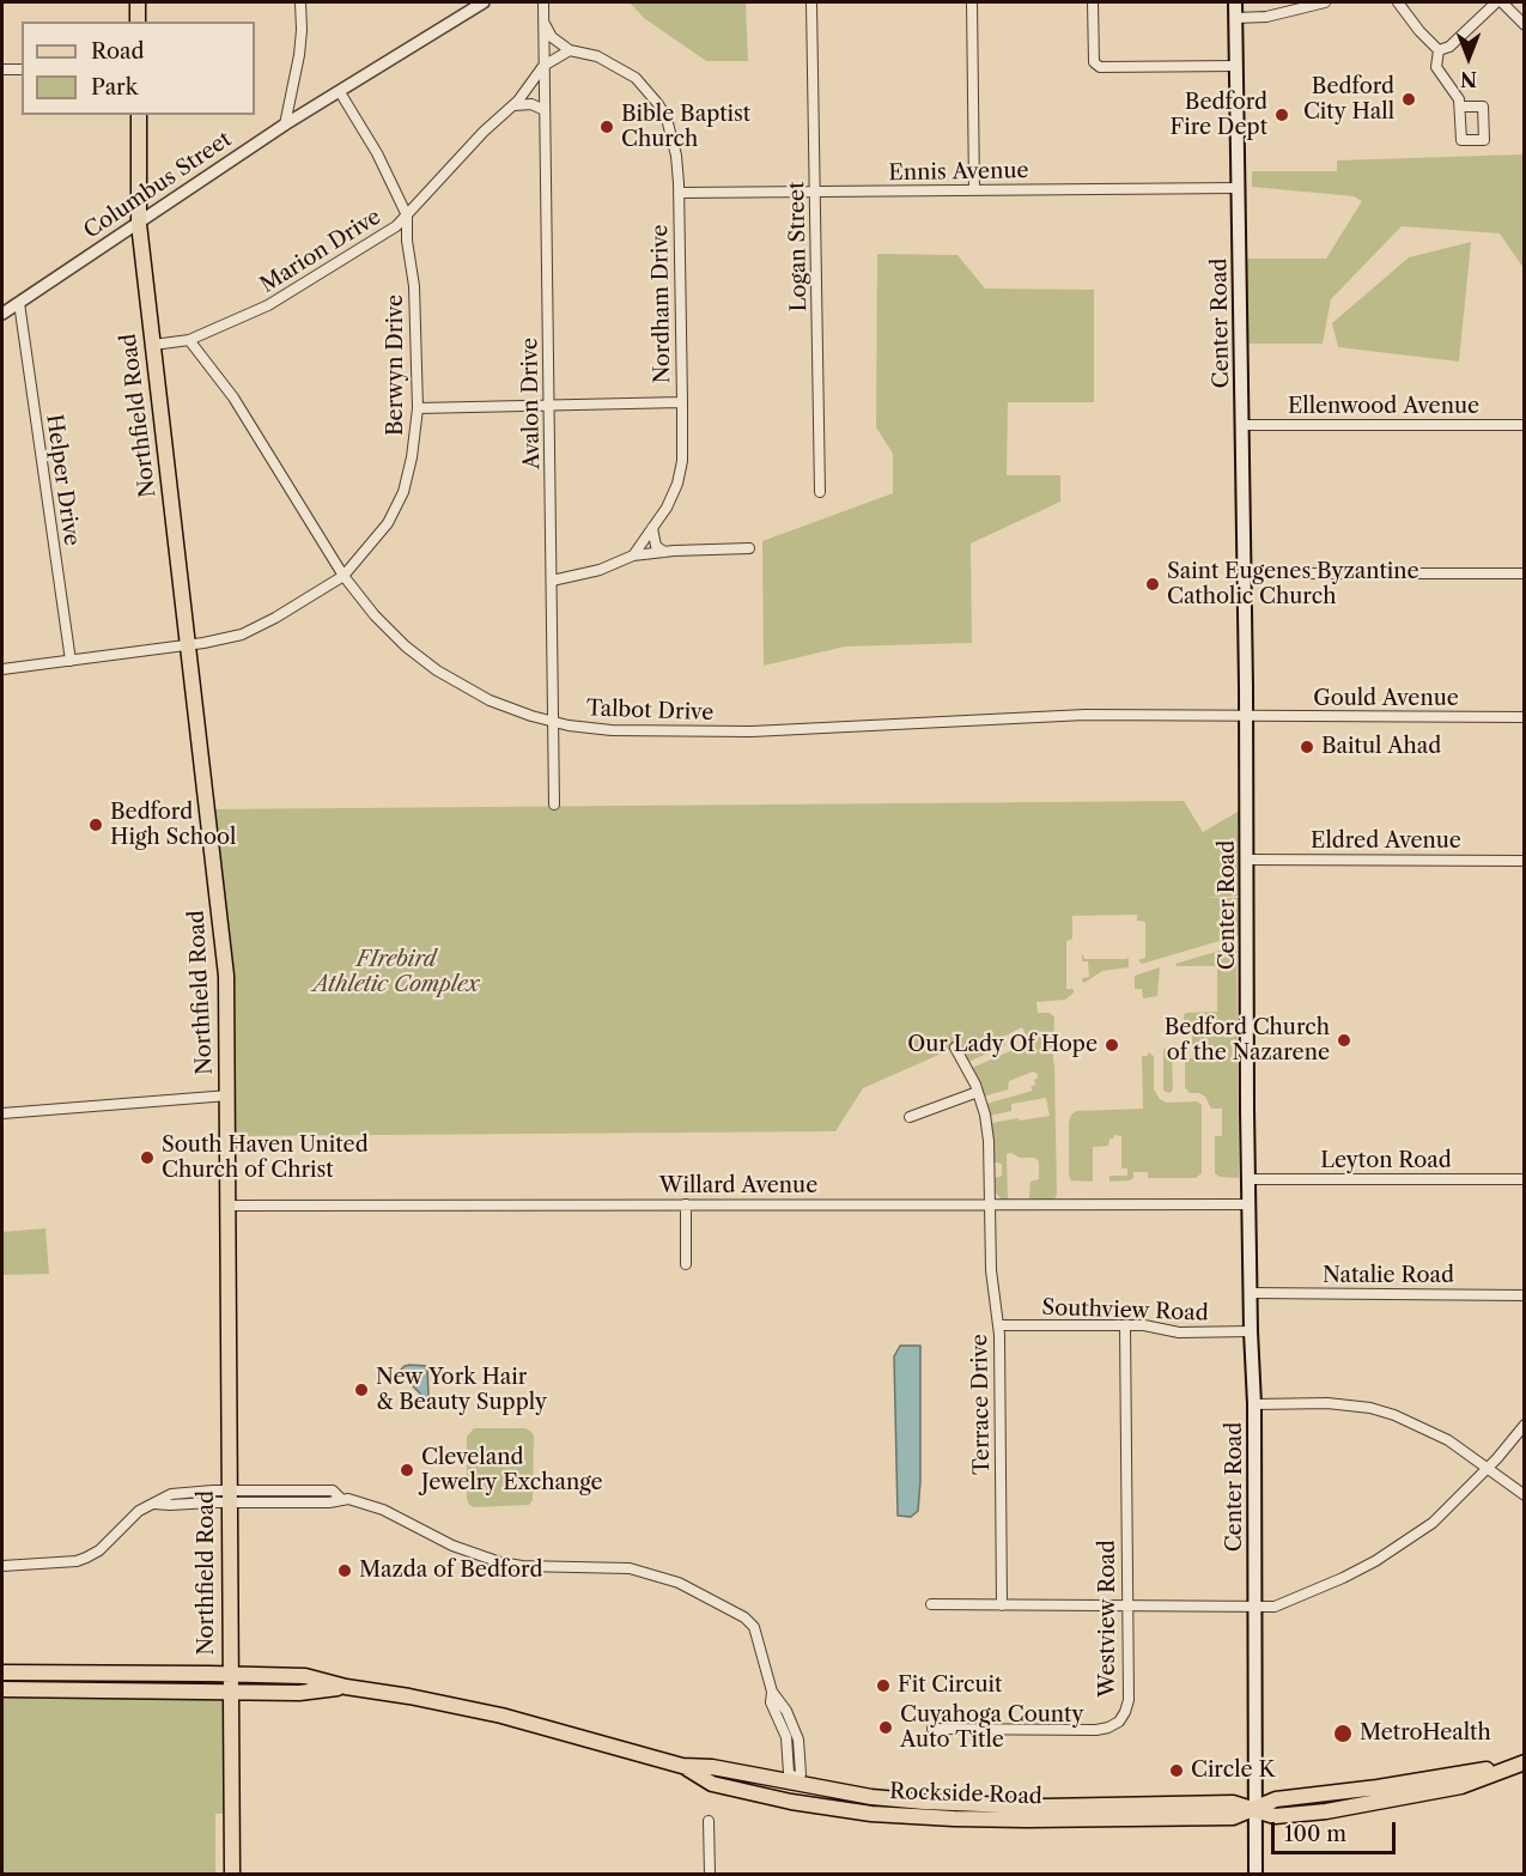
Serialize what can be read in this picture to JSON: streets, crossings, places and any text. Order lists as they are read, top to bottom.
{
  "streets": {
    "main road": ["Center Road", "Northfield Road", "Rockside Road"],
    "street": [
      "Ennis Avenue",
      "Columbus Street",
      "Logan Street",
      "Marion Drive",
      "Nordham Drive",
      "Berwyn Drive",
      "Avalon Drive",
      "Ellenwood Avenue",
      "Helper Drive",
      "Gould Avenue",
      "Talbot Drive",
      "Eldred Avenue",
      "Leyton Road",
      "Willard Avenue",
      "Natalie Road",
      "Southview Road",
      "Terrace Drive",
      "Westview Road"
    ]
  },
  "crossings": [
    ["Ennis Avenue", "Logan Street"],
    ["Ennis Avenue", "Nordham Drive"],
    ["Ennis Avenue", "Center Road"],
    ["Columbus Street", "Berwyn Drive"],
    ["Columbus Street", "Northfield Road"],
    ["Columbus Street", "Helper Drive"],
    ["Marion Drive", "Nordham Drive"],
    ["Marion Drive", "Berwyn Drive"],
    ["Marion Drive", "Avalon Drive"],
    ["Marion Drive", "Northfield Road"],
    ["Marion Drive", "Talbot Drive"],
    ["Nordham Drive", "Avalon Drive"],
    ["Center Road", "Ellenwood Avenue"],
    ["Center Road", "Gould Avenue"],
    ["Center Road", "Talbot Drive"],
    ["Center Road", "Eldred Avenue"],
    ["Center Road", "Leyton Road"],
    ["Center Road", "Willard Avenue"],
    ["Center Road", "Natalie Road"],
    ["Center Road", "Southview Road"],
    ["Center Road", "Rockside Road"],
    ["Berwyn Drive", "Northfield Road"],
    ["Berwyn Drive", "Helper Drive"],
    ["Berwyn Drive", "Talbot Drive"],
    ["Avalon Drive", "Talbot Drive"],
    ["Northfield Road", "Willard Avenue"],
    ["Northfield Road", "Rockside Road"],
    ["Gould Avenue", "Talbot Drive"],
    ["Willard Avenue", "Terrace Drive"],
    ["Southview Road", "Terrace Drive"],
    ["Southview Road", "Westview Road"]
  ],
  "parks": ["FIrebird Athletic Complex"],
  "places": [
    "Bedford City Hall",
    "Bedford Fire Dept",
    "Bible Baptist Church",
    "Saint Eugenes Byzantine Catholic Church",
    "Baitul Ahad",
    "Bedford High School",
    "Bedford Church of the Nazarene",
    "Our Lady Of Hope",
    "South Haven United Church of Christ",
    "New York Hair & Beauty Supply",
    "Cleveland Jewelry Exchange",
    "Mazda of Bedford",
    "Fit Circuit",
    "Cuyahoga County Auto Title",
    "MetroHealth",
    "Circle K"
  ],
  "legend": ["Road", "Park"],
  "scale_bar": "100 m",
  "north": "bottom"
}
